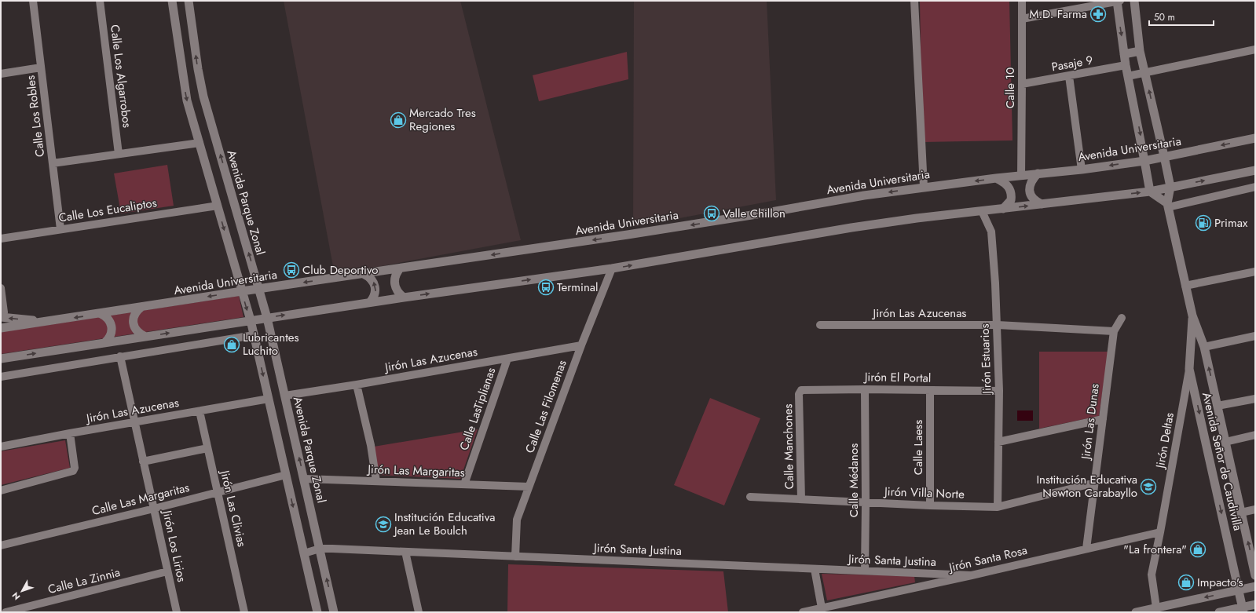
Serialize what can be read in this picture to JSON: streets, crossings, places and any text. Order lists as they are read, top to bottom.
{
  "streets": {
    "main road": ["Avenida Universitaria", "Avenida Parque Zonal", "Avenida Señor de Caudivilla"],
    "street": [
      "Pasaje 9",
      "Calle Los Algarrobos",
      "Calle 10",
      "Calle Los Robles",
      "Calle Los Eucaliptos",
      "Jirón Las Azucenas",
      "Jirón Estuarios",
      "Jirón El Portal",
      "Calle Las Filomenas",
      "Calle LasTiplianas",
      "Jirón Las Dunas",
      "Jirón Deltas",
      "Calle Manchones",
      "Calle Laess",
      "Jirón Las Margaritas",
      "Calle Médanos",
      "Jirón Villa Norte",
      "Calle Las Margaritas",
      "Jirón Las Clivias",
      "Jirón Los Lirios",
      "Jirón Santa Justina",
      "Jirón Santa Rosa",
      "Calle La Zinnia"
    ]
  },
  "crossings": [
    ["Pasaje 9", "Calle 10"],
    ["Calle 10", "Avenida Universitaria"],
    ["Calle Los Robles", "Calle Los Eucaliptos"],
    ["Avenida Universitaria", "Avenida Parque Zonal"],
    ["Avenida Universitaria", "Avenida Señor de Caudivilla"],
    ["Avenida Parque Zonal", "Jirón Las Azucenas"],
    ["Avenida Parque Zonal", "Jirón Las Margaritas"],
    ["Avenida Parque Zonal", "Jirón Santa Justina"],
    ["Jirón Las Azucenas", "Jirón Estuarios"],
    ["Jirón Las Azucenas", "Calle Las Filomenas"],
    ["Jirón Las Azucenas", "Calle LasTiplianas"],
    ["Jirón Las Azucenas", "Jirón Las Dunas"],
    ["Jirón Las Azucenas", "Jirón Las Clivias"],
    ["Jirón Las Azucenas", "Jirón Los Lirios"],
    ["Jirón Estuarios", "Jirón El Portal"],
    ["Jirón Estuarios", "Jirón Villa Norte"],
    ["Jirón El Portal", "Calle Manchones"],
    ["Jirón El Portal", "Calle Laess"],
    ["Jirón El Portal", "Calle Médanos"],
    ["Calle Las Filomenas", "Jirón Las Margaritas"],
    ["Calle Las Filomenas", "Jirón Santa Justina"],
    ["Calle LasTiplianas", "Jirón Las Margaritas"],
    ["Jirón Las Dunas", "Jirón Villa Norte"],
    ["Jirón Las Dunas", "Jirón Santa Rosa"],
    ["Jirón Deltas", "Avenida Señor de Caudivilla"],
    ["Jirón Deltas", "Jirón Santa Rosa"],
    ["Calle Manchones", "Jirón Villa Norte"],
    ["Calle Laess", "Jirón Villa Norte"],
    ["Calle Médanos", "Jirón Villa Norte"],
    ["Calle Médanos", "Jirón Santa Justina"],
    ["Calle Las Margaritas", "Jirón Las Clivias"],
    ["Calle Las Margaritas", "Jirón Los Lirios"],
    ["Jirón Los Lirios", "Calle La Zinnia"],
    ["Jirón Santa Justina", "Jirón Santa Rosa"]
  ],
  "places": {
    "pharmacy": ["M.D. Farma"],
    "shop": [
      "Mercado Tres Regiones",
      "Lubricantes Luchito",
      "\"La frontera\"",
      "Impacto's"
    ],
    "bus stop": ["Valle Chillon", "Club Deportivo", "Terminal"],
    "fuel station": ["Primax"],
    "school or university": ["Institución Educativa Newton Carabayllo", "Institución Educativa Jean Le Boulch"]
  },
  "scale_bar": "50 m",
  "north": "bottom left"
}
